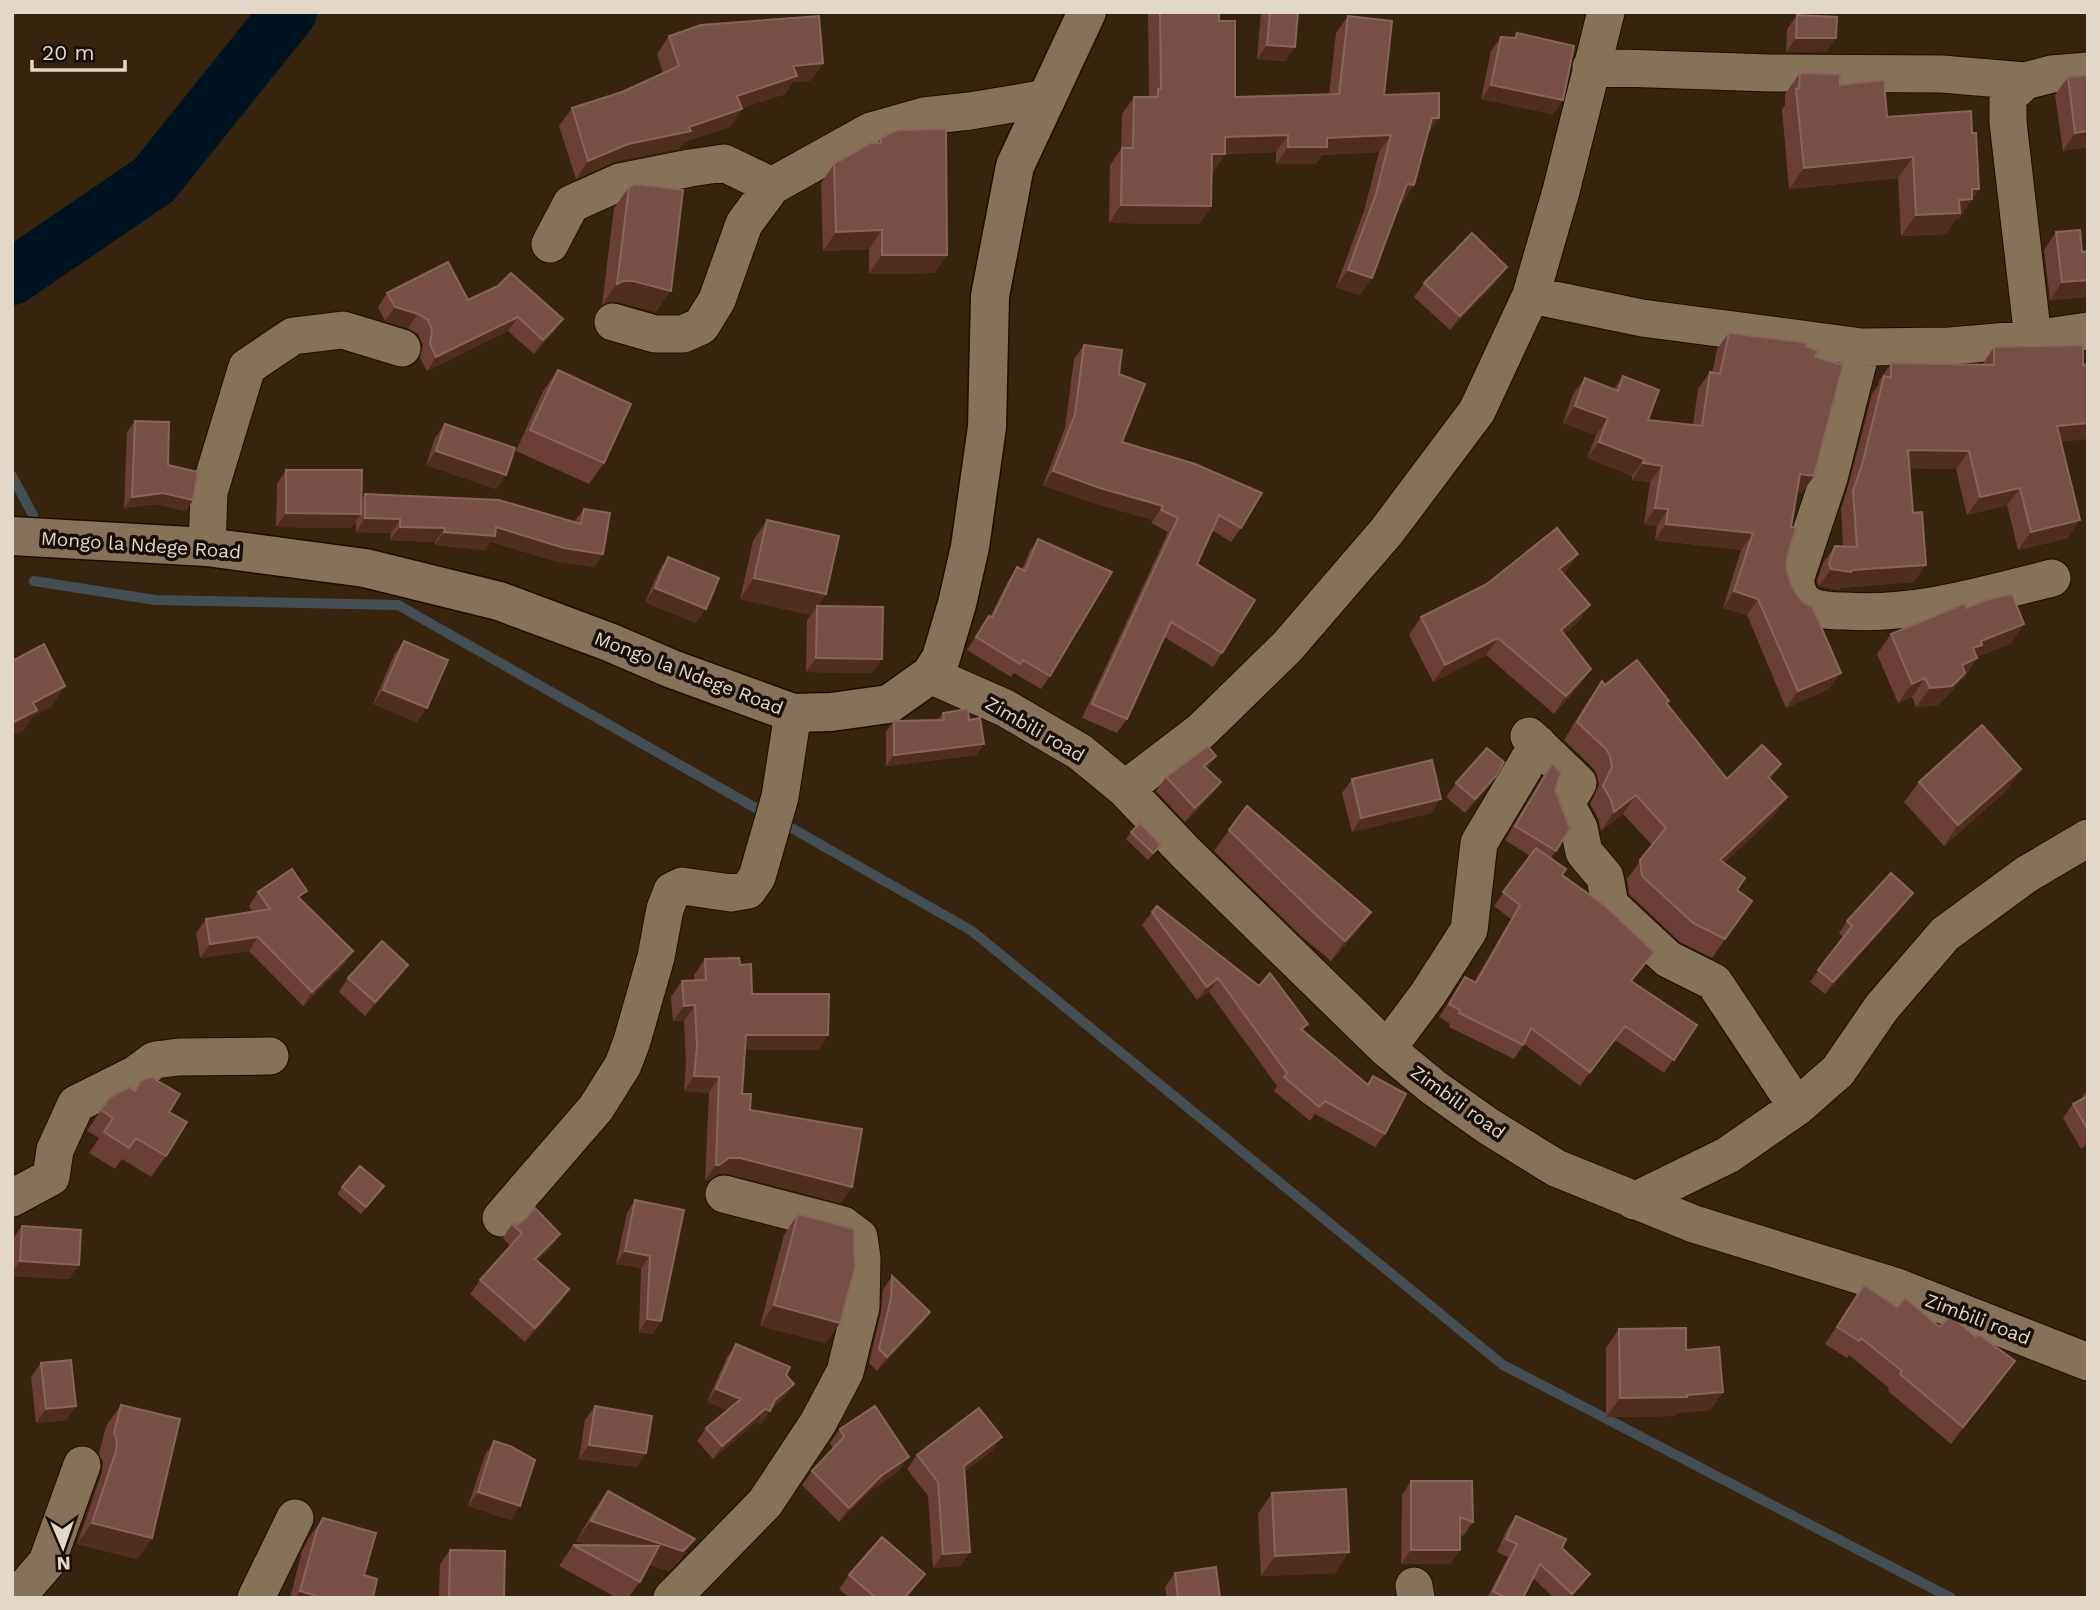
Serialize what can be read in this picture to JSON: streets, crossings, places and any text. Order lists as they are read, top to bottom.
{
  "streets": {
    "street": ["Mongo la Ndege Road", "Zimbili road"]
  },
  "crossings": [
    ["Mongo la Ndege Road", "Zimbili road"]
  ],
  "scale_bar": "20 m",
  "north": "bottom"
}
